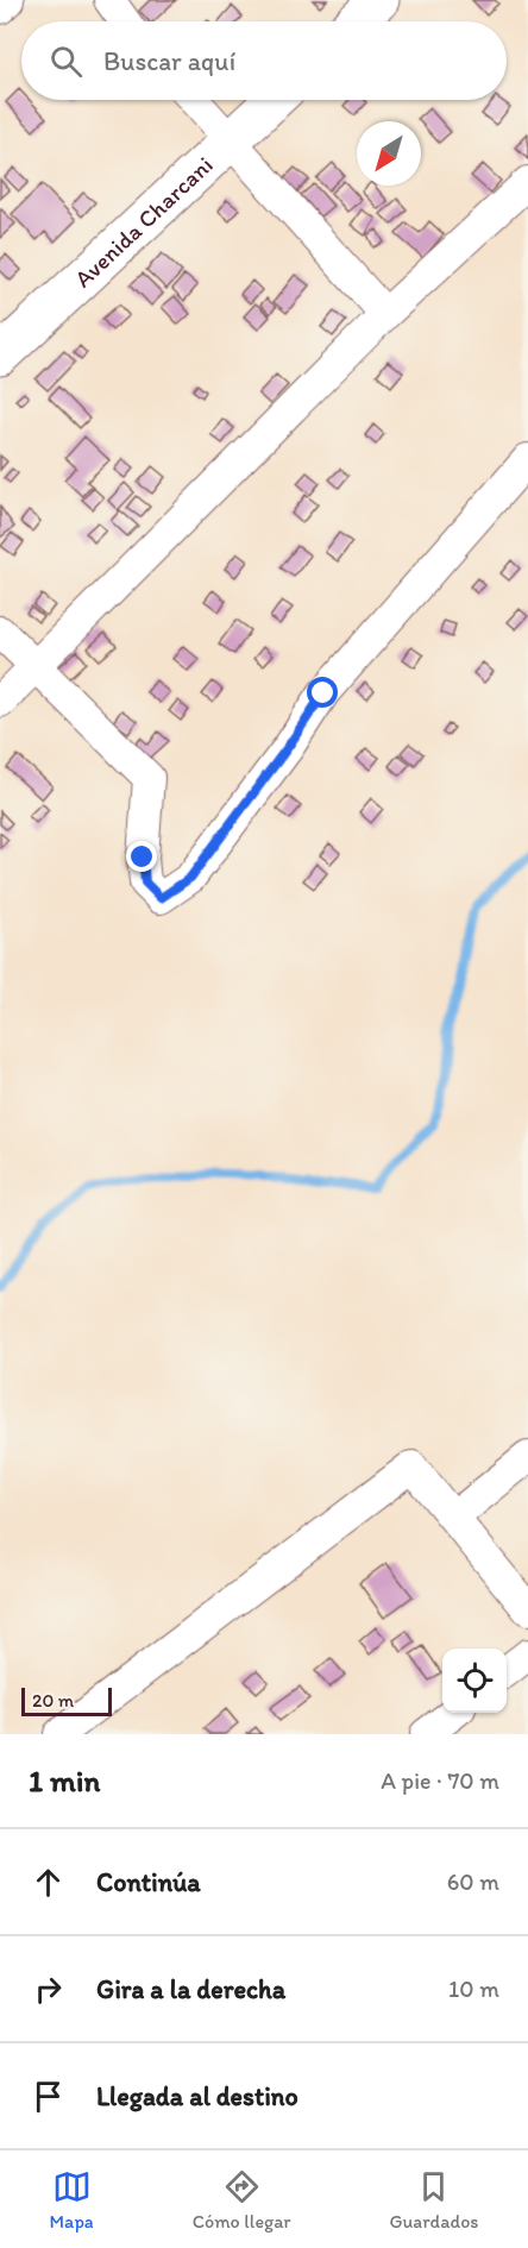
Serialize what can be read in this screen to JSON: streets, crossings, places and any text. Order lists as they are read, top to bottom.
{
  "streets": {
    "main road": ["Avenida Charcani"]
  },
  "scale_bar": "20 m",
  "north": "bottom left",
  "page": {
    "search": "Buscar aquí",
    "scale": "20 m",
    "heading": ["1 min", "A pie · 70 m"],
    "list": [
      ["Continúa", "60 m"],
      ["Gira a la derecha", "10 m"],
      "Llegada al destino"
    ],
    "nav": ["Mapa", "Cómo llegar", "Guardados"]
  }
}
